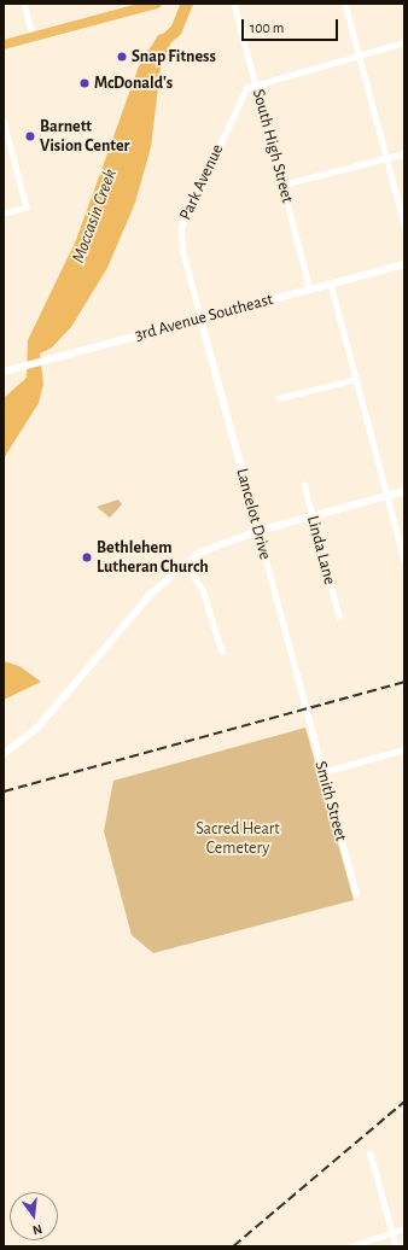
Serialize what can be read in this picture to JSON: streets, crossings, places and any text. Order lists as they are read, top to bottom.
{
  "streets": {
    "street": [
      "South High Street",
      "Park Avenue",
      "3rd Avenue Southeast",
      "Lancelot Drive",
      "Linda Lane",
      "Smith Street"
    ]
  },
  "crossings": [
    ["South High Street", "Park Avenue"],
    ["South High Street", "3rd Avenue Southeast"],
    ["Park Avenue", "3rd Avenue Southeast"],
    ["Park Avenue", "Lancelot Drive"],
    ["3rd Avenue Southeast", "Lancelot Drive"],
    ["Lancelot Drive", "Smith Street"]
  ],
  "water": ["Moccasin Creek"],
  "parks": ["Sacred Heart Cemetery"],
  "places": [
    "Snap Fitness",
    "McDonald's",
    "Barnett Vision Center",
    "Bethlehem Lutheran Church"
  ],
  "scale_bar": "100 m",
  "north": "bottom"
}
